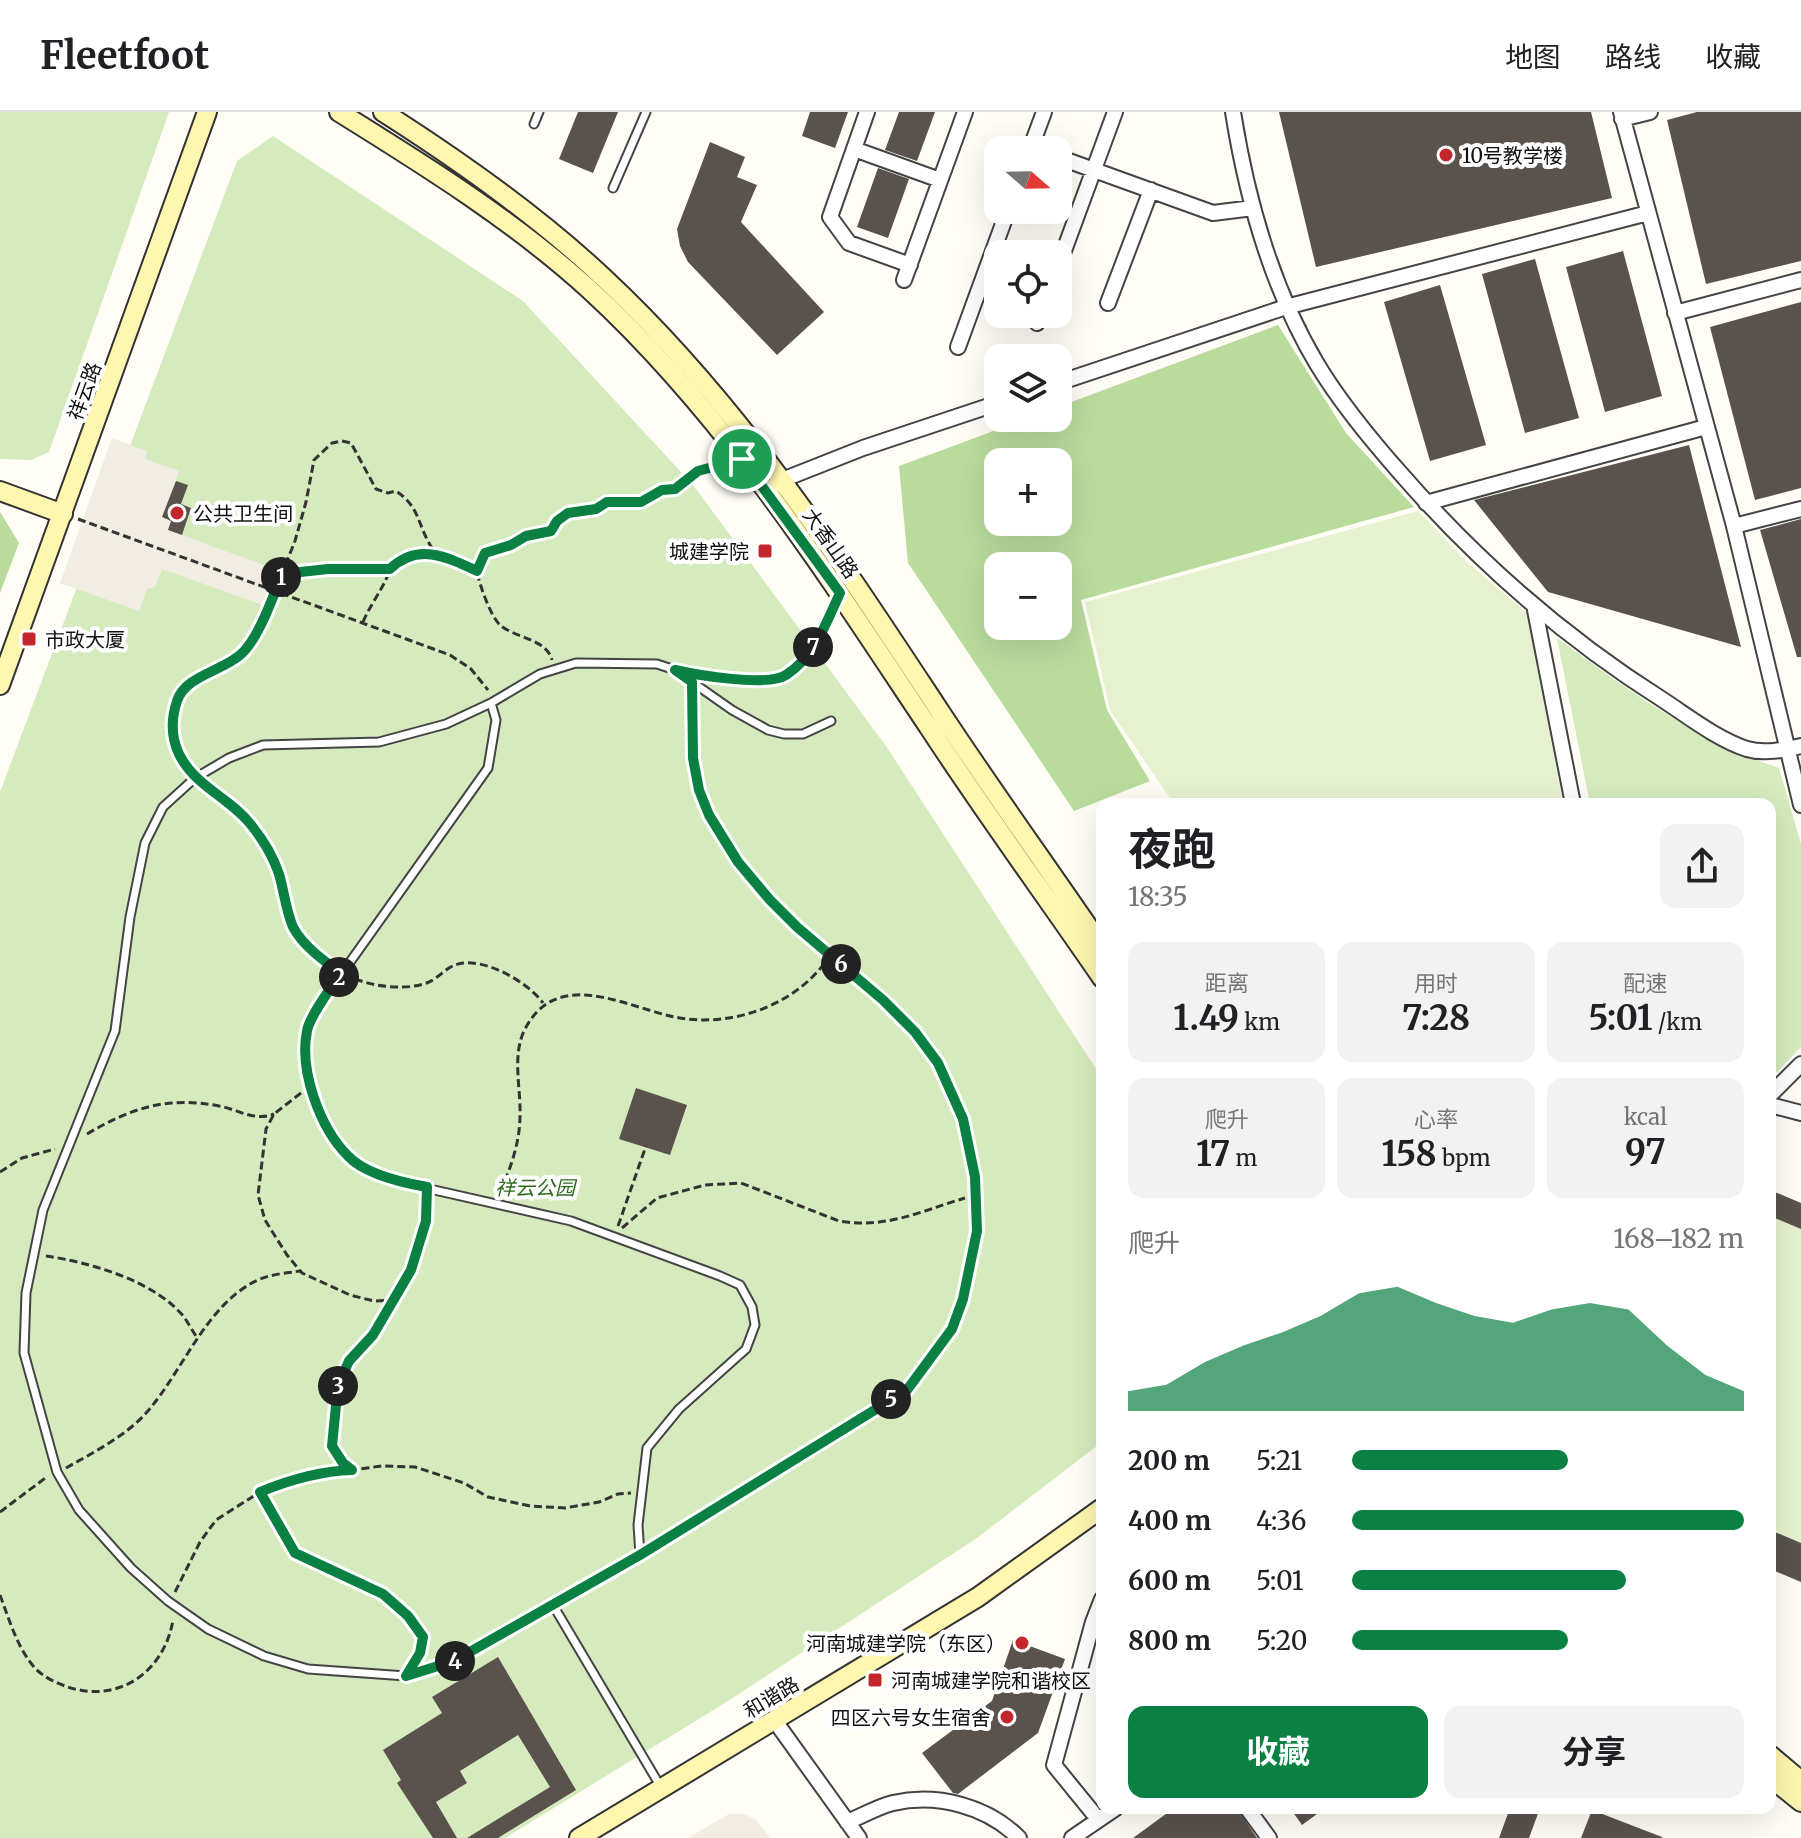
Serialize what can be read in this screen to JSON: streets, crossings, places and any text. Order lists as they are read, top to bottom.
{
  "streets": {
    "main road": ["祥云路", "大香山路", "和谐路"]
  },
  "parks": ["祥云公园"],
  "places": {
    "other": [
      "10号教学楼",
      "公共卫生间",
      "河南城建学院（东区）",
      "四区六号女生宿舍"
    ],
    "transit": ["城建学院", "市政大厦", "河南城建学院和谐校区"]
  },
  "north": "right",
  "page": {
    "header": "Fleetfoot",
    "nav": ["地图", "路线", "收藏"],
    "map_buttons": ["+", "−"],
    "pins": [
      "1",
      "7",
      "6",
      "2",
      "3",
      "5",
      "4"
    ],
    "heading": ["夜跑", "18:35"],
    "stats": [
      ["距离", "1.49 km"],
      ["用时", "7:28"],
      ["配速", "5:01 /km"],
      ["爬升", "17 m"],
      ["心率", "158 bpm"],
      ["kcal", "97"]
    ],
    "chart": ["爬升", "168–182 m"],
    "list": [
      {
        "name": "200 m",
        "note": "5:21"
      },
      {
        "name": "400 m",
        "note": "4:36"
      },
      {
        "name": "600 m",
        "note": "5:01"
      },
      {
        "name": "800 m",
        "note": "5:20"
      }
    ],
    "buttons": ["收藏", "分享"]
  }
}
